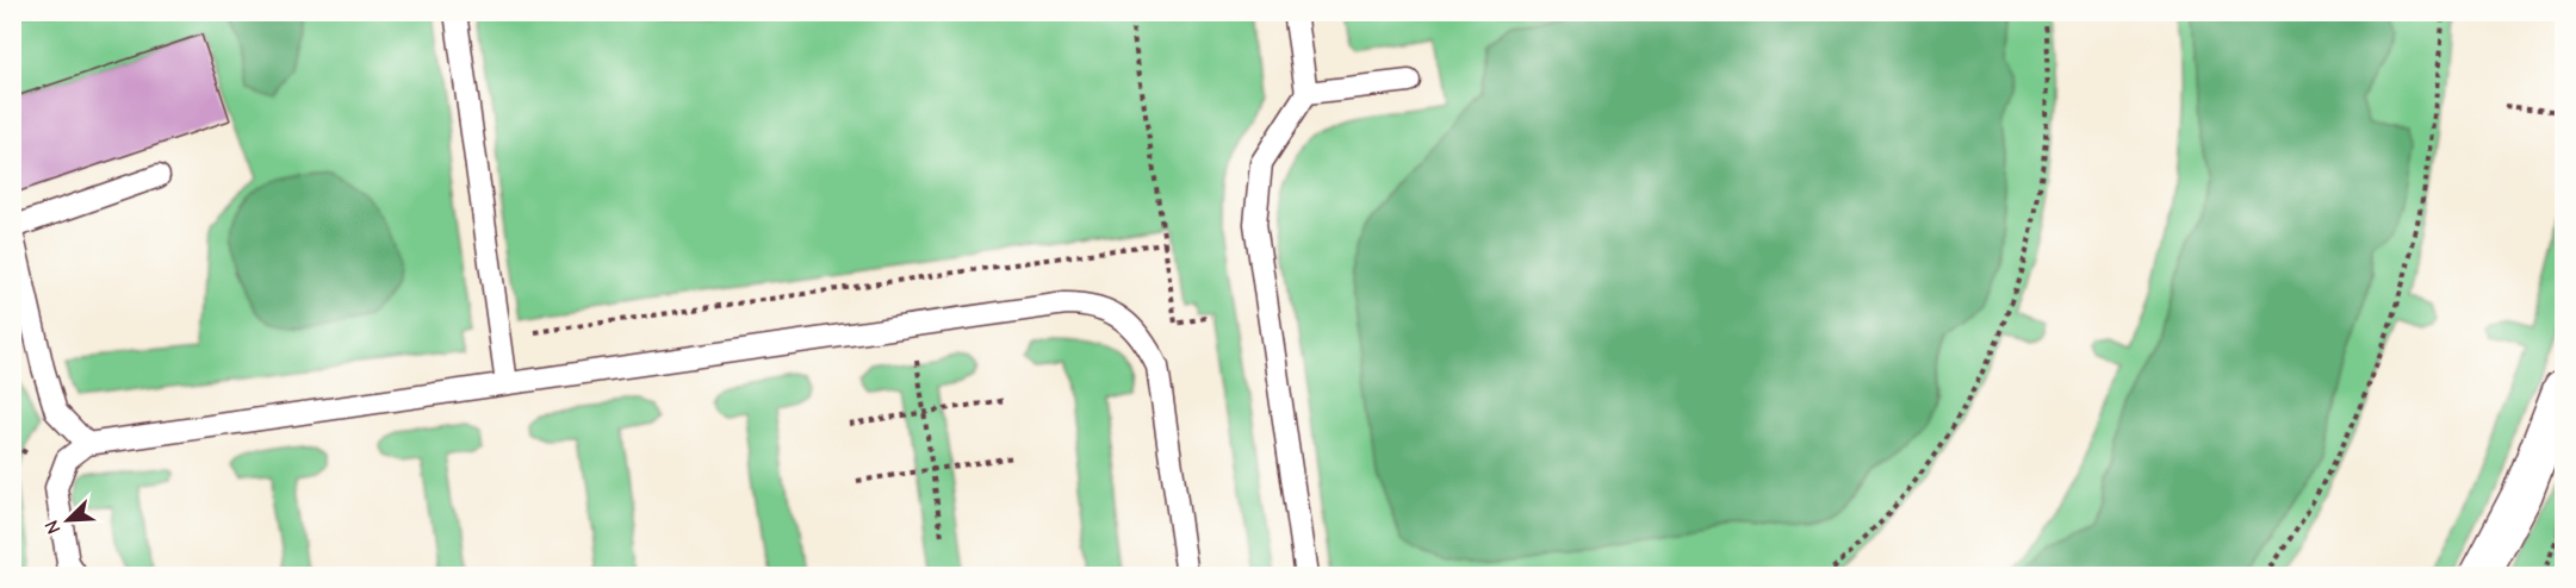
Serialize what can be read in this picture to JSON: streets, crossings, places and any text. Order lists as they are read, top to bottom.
{
  "north": "bottom left"
}
